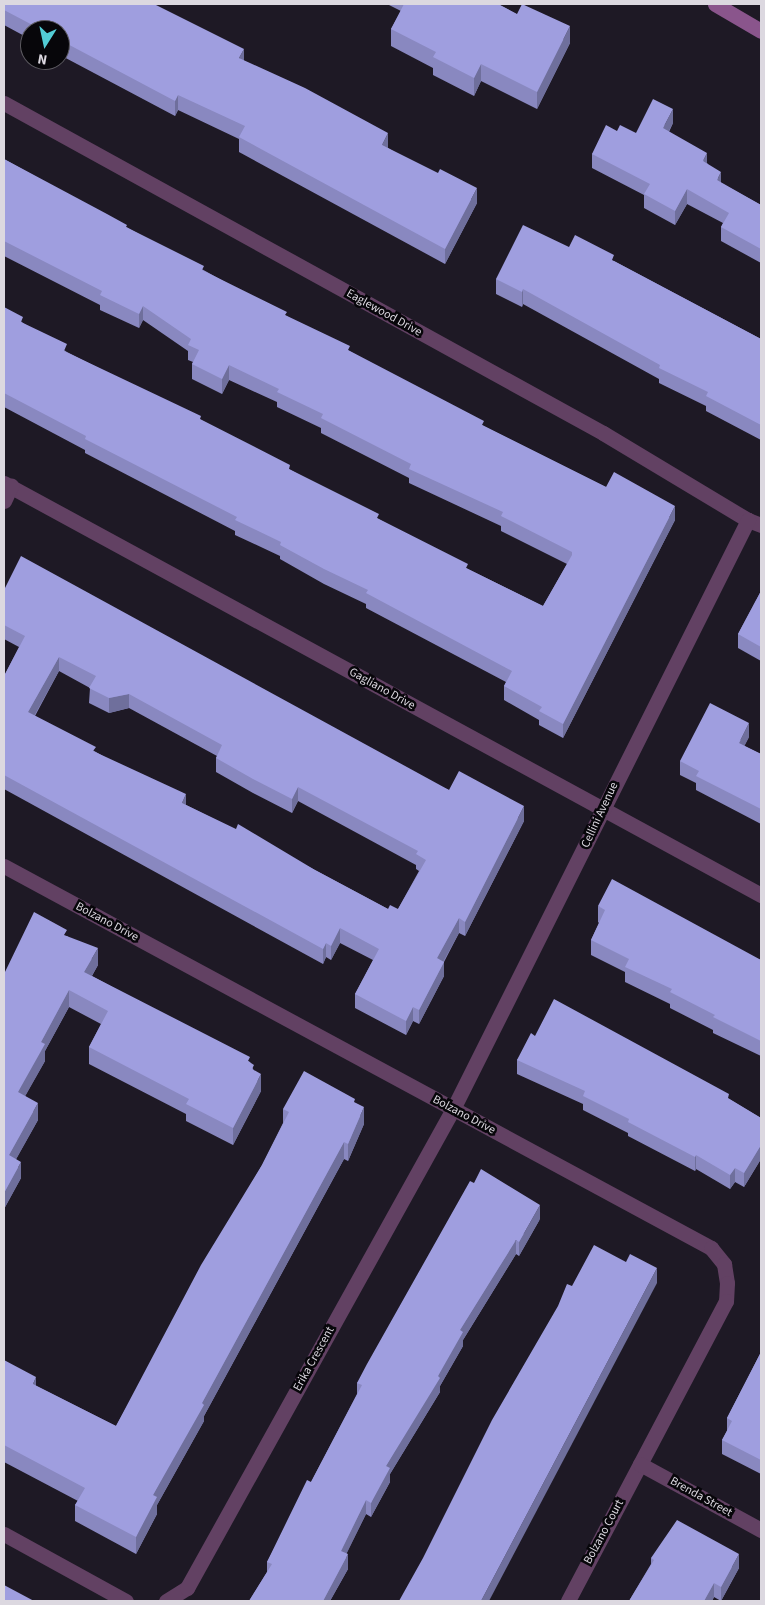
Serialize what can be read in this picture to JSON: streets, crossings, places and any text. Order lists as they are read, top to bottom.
{
  "streets": {
    "street": [
      "Eaglewood Drive",
      "Gagliano Drive",
      "Cellini Avenue",
      "Bolzano Drive",
      "Erika Crescent",
      "Brenda Street",
      "Bolzano Court"
    ]
  },
  "crossings": [
    ["Eaglewood Drive", "Cellini Avenue"],
    ["Gagliano Drive", "Cellini Avenue"],
    ["Cellini Avenue", "Bolzano Drive"],
    ["Cellini Avenue", "Erika Crescent"],
    ["Bolzano Drive", "Erika Crescent"],
    ["Bolzano Drive", "Brenda Street"],
    ["Bolzano Drive", "Bolzano Court"],
    ["Brenda Street", "Bolzano Court"]
  ],
  "north": "bottom"
}
